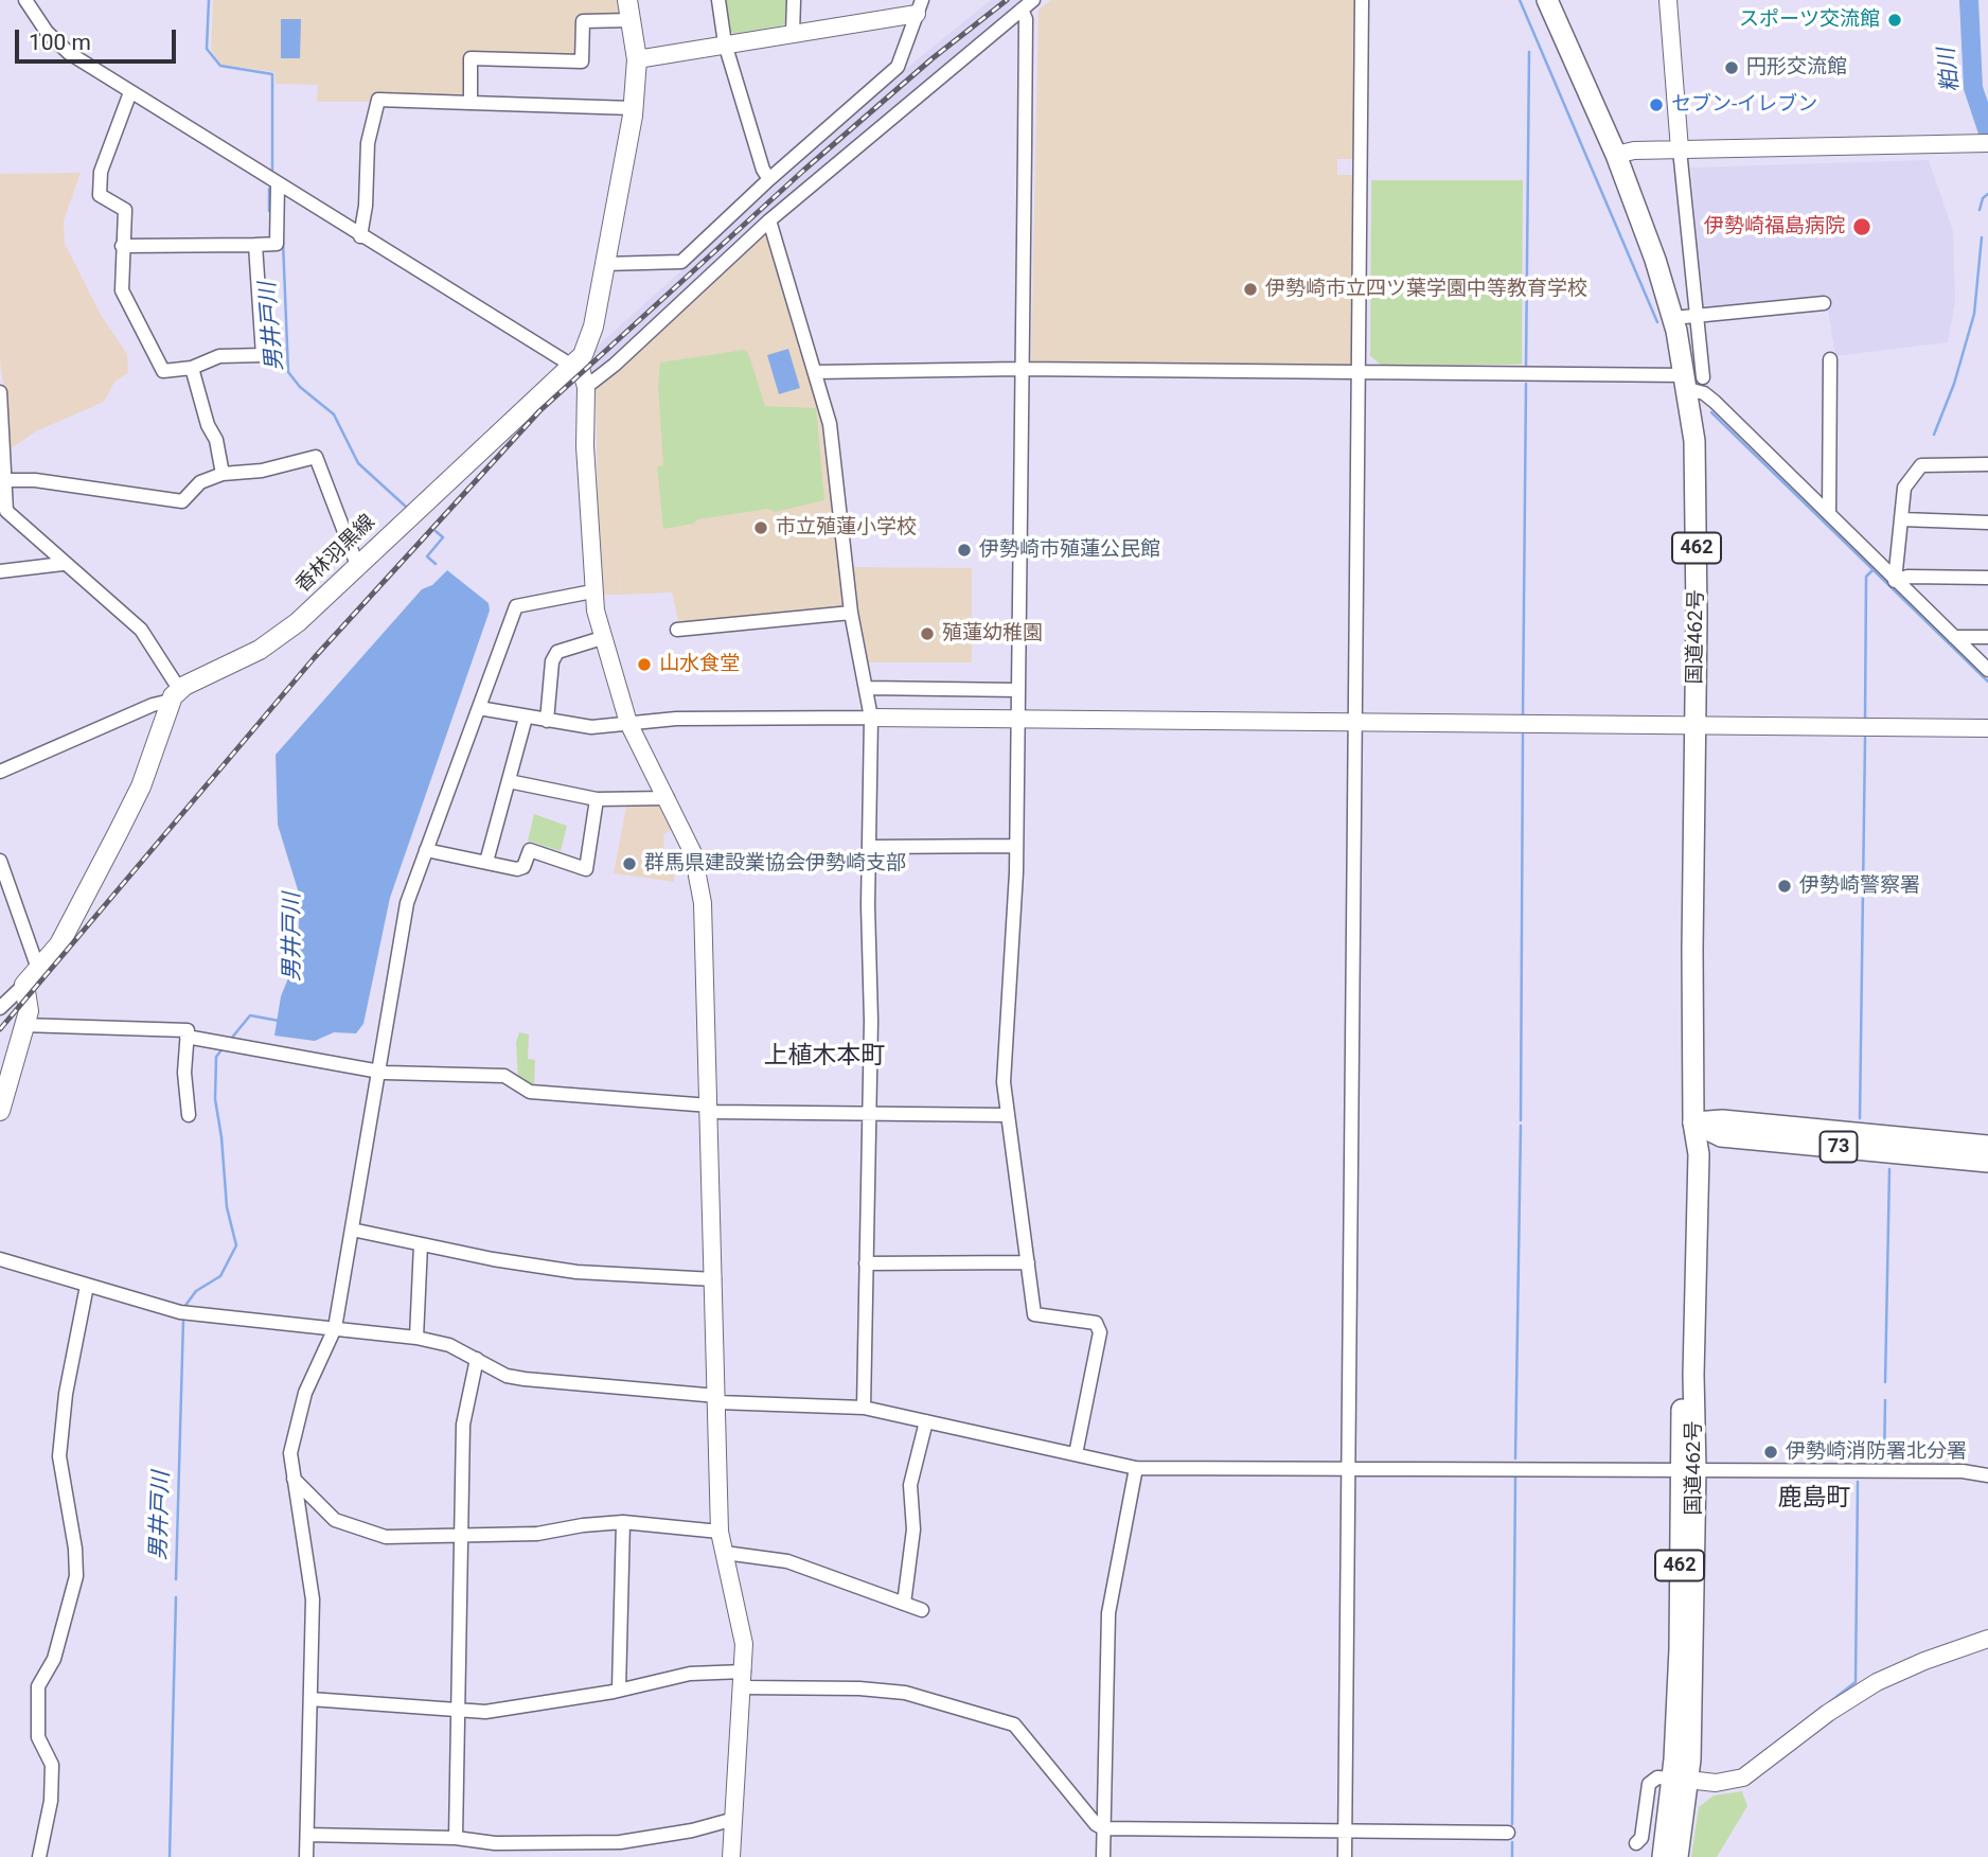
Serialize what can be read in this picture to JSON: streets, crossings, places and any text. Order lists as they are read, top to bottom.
{
  "streets": {
    "main road": [
      "462",
      "香林羽黒線",
      "国道462号",
      "73"
    ]
  },
  "crossings": [
    ["国道462号", "73"]
  ],
  "districts": ["上植木本町", "鹿島町"],
  "water": ["粕川", "男井戸川"],
  "places": [
    "スポーツ交流館",
    "円形交流館",
    "セブン-イレブン",
    "伊勢崎福島病院",
    "伊勢崎市立四ツ葉学園中等教育学校",
    "市立殖蓮小学校",
    "伊勢崎市殖蓮公民館",
    "殖蓮幼稚園",
    "山水食堂",
    "群馬県建設業協会伊勢崎支部",
    "伊勢崎警察署",
    "伊勢崎消防署北分署"
  ],
  "scale_bar": "100 m"
}
